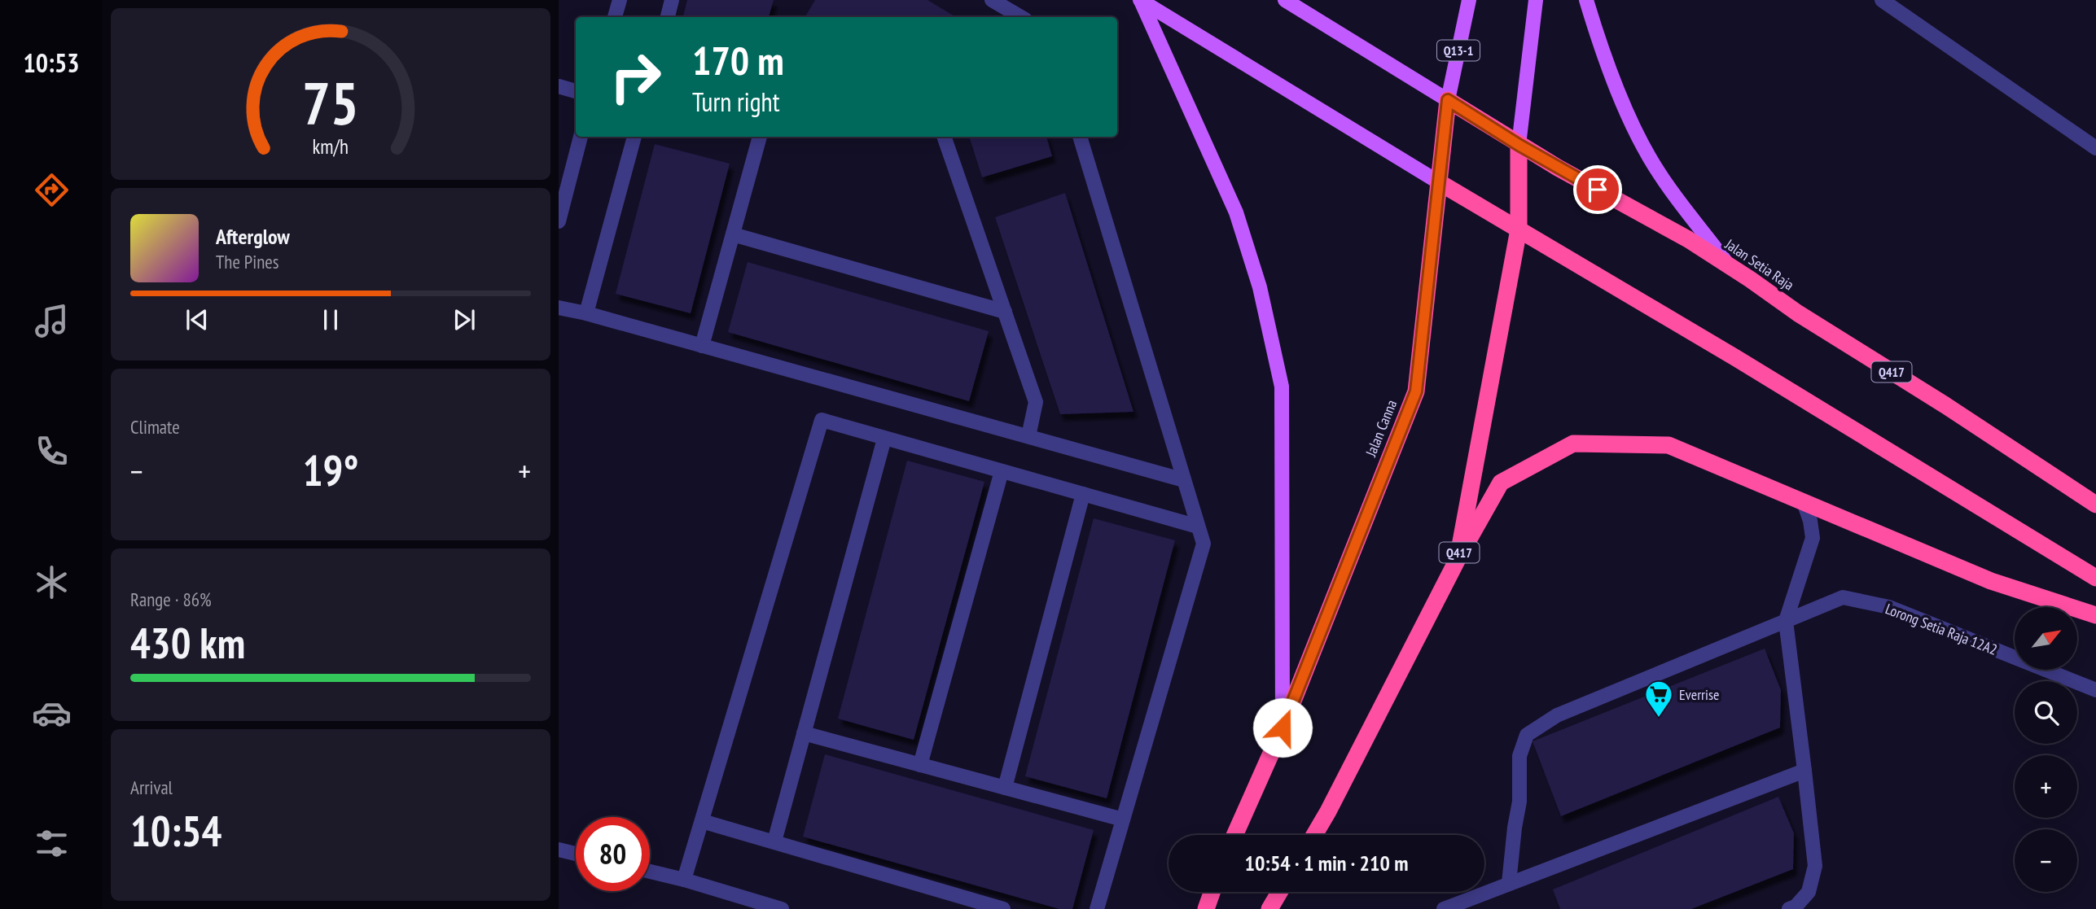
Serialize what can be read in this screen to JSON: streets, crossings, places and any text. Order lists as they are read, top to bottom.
{
  "streets": {
    "highway": ["Jalan Setia Raja", "Q417", "Jalan Canna"],
    "main road": ["Q13-1"],
    "street": ["Lorong Setia Raja 12A2"]
  },
  "crossings": [
    ["Jalan Setia Raja", "Q417"],
    ["Q417", "Jalan Canna"]
  ],
  "places": {
    "supermarket": ["Everrise"]
  },
  "north": "top right",
  "page": {
    "tabs": "10:53",
    "turn": ["170 m", "Turn right"],
    "song": ["Afterglow", "The Pines"],
    "tile": [
      "Climate",
      ["Range · 86%", "430 km"],
      ["Arrival", "10:54"]
    ],
    "heat": ["−", "19°", "+"],
    "map_buttons": ["+", "−"],
    "limit": "80",
    "trip": "10:54 · 1 min · 210 m",
    "gauge": ["75", "km/h"]
  }
}
